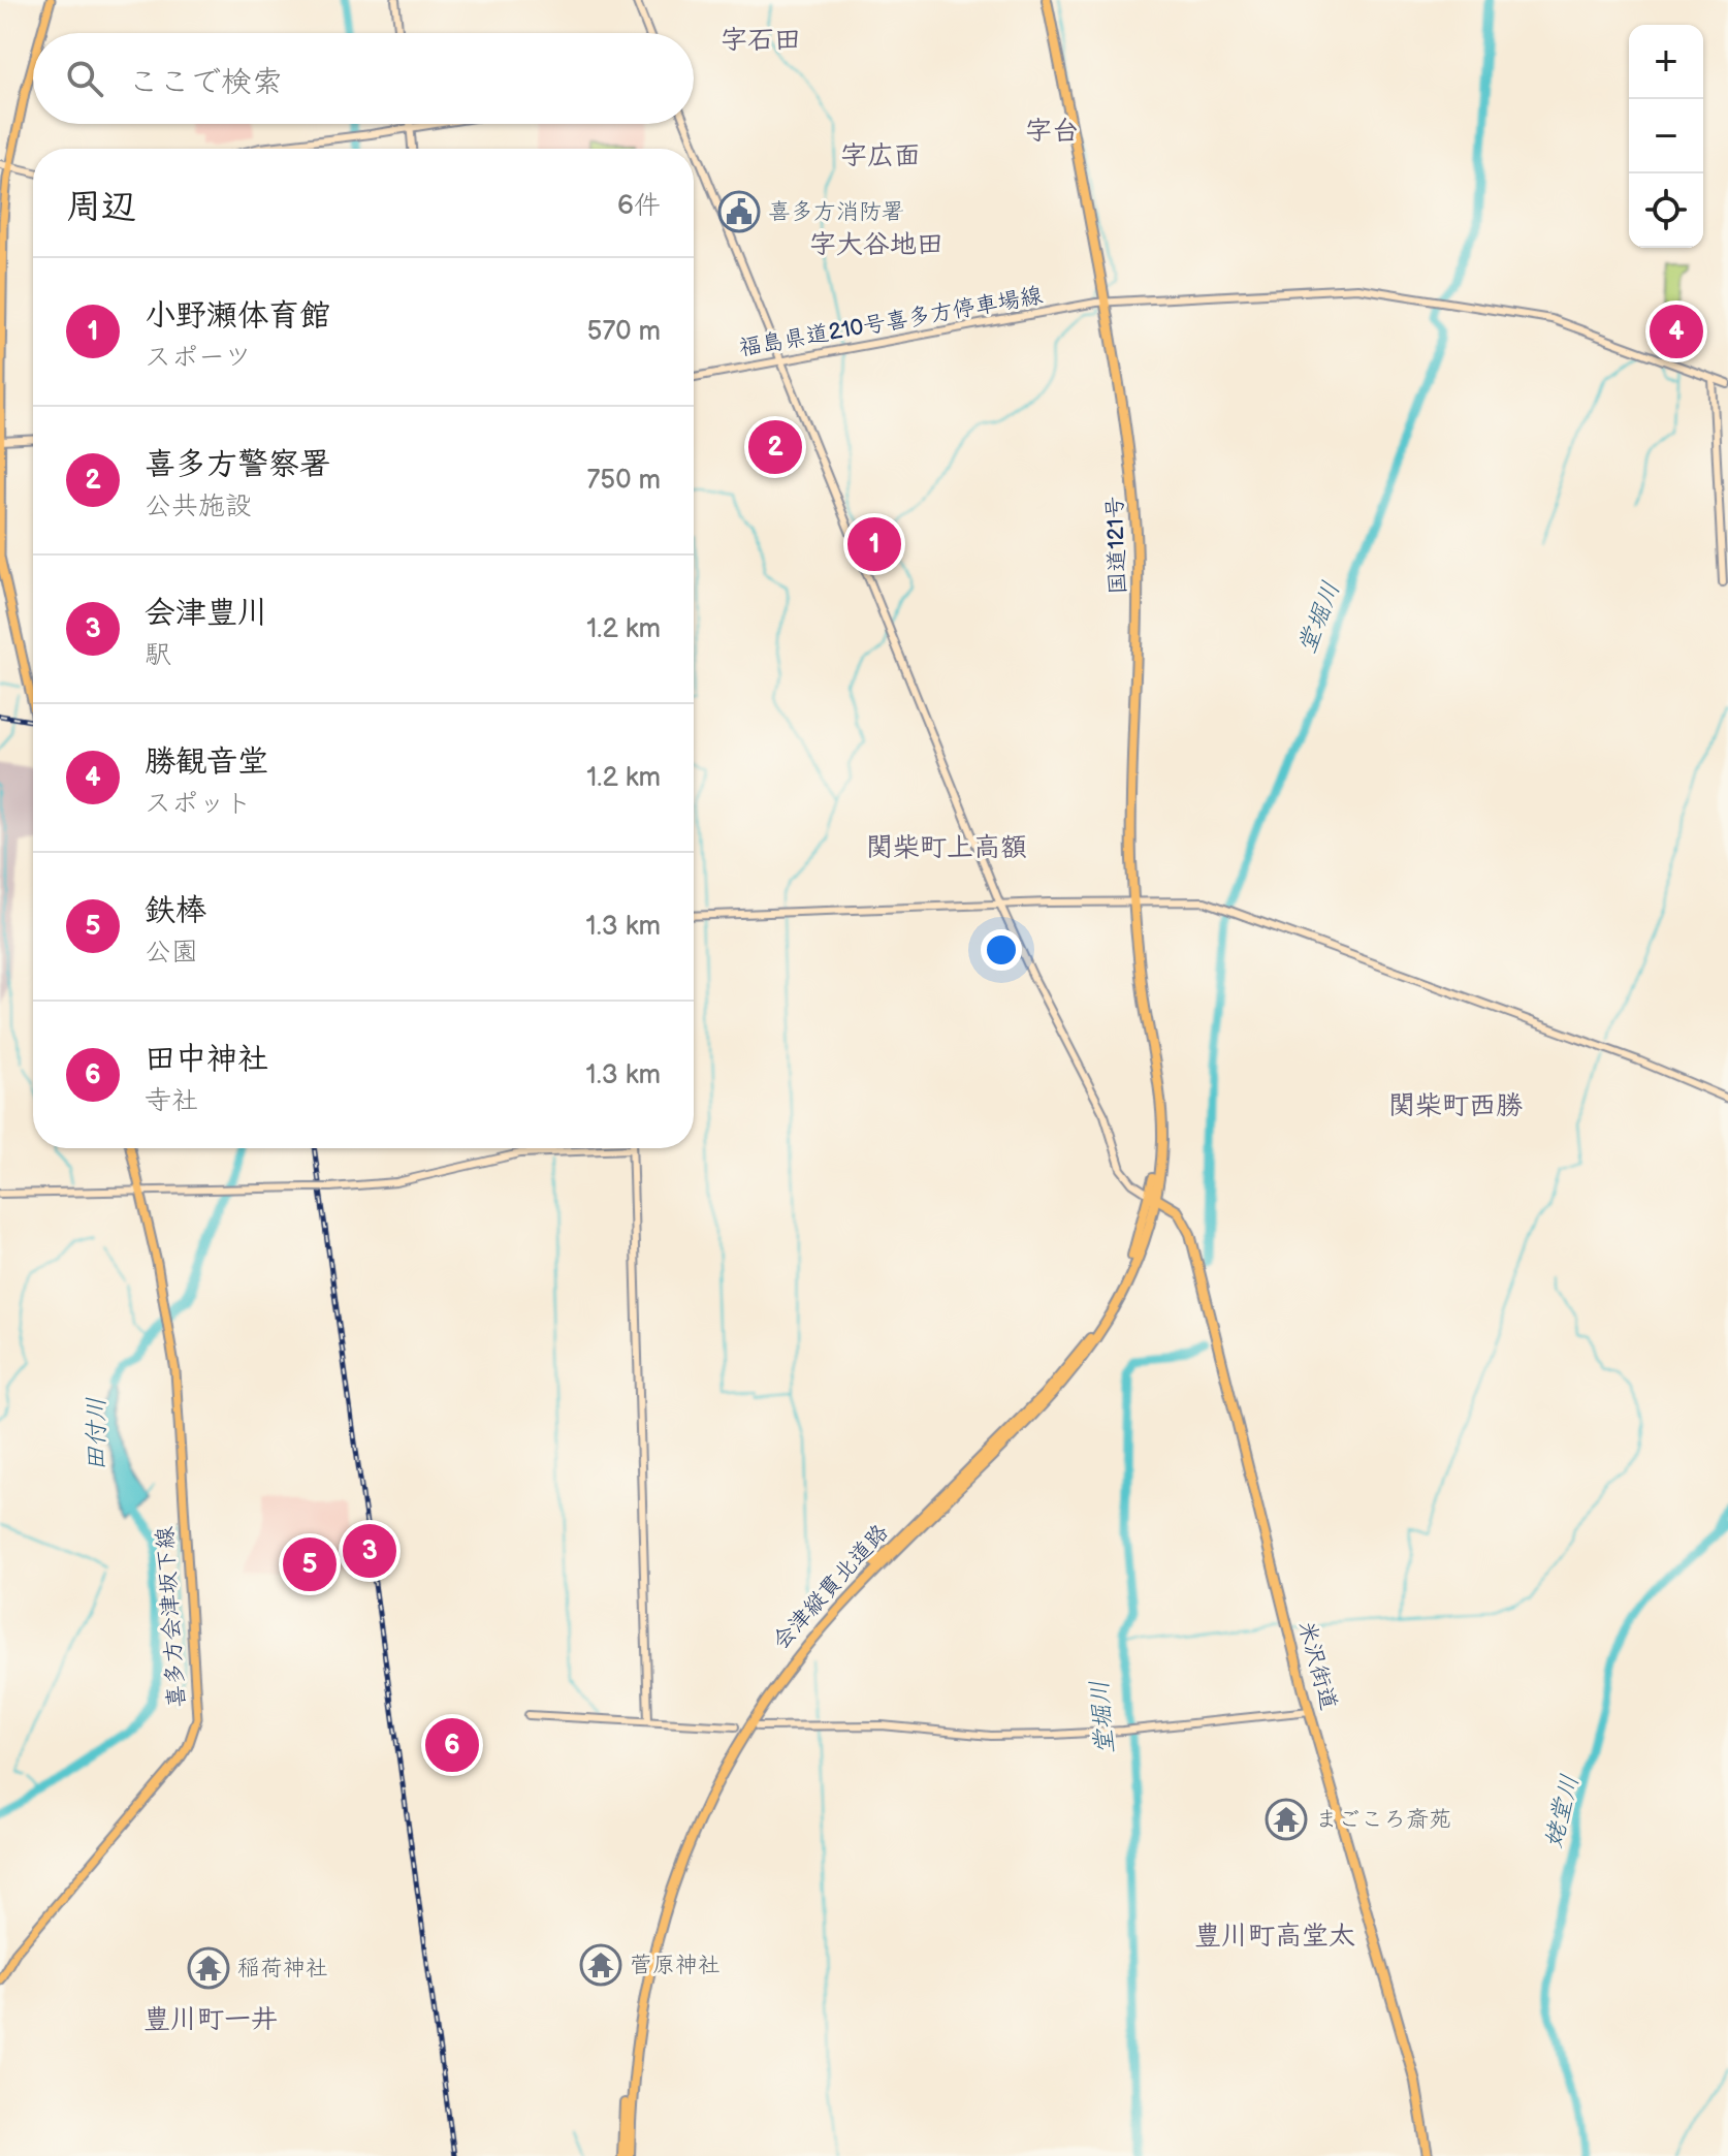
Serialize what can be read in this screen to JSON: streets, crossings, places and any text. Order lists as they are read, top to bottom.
{
  "streets": {
    "highway": ["国道121号", "会津縦貫北道路", "米沢街道"],
    "main road": ["喜多方会津坂下線"],
    "street": ["福島県道210号喜多方停車場線"]
  },
  "crossings": [
    ["福島県道210号喜多方停車場線", "国道121号"],
    ["国道121号", "会津縦貫北道路"],
    ["国道121号", "米沢街道"],
    ["会津縦貫北道路", "米沢街道"]
  ],
  "districts": [
    "字石田",
    "字台",
    "字広面",
    "字大谷地田",
    "関柴町上高額",
    "関柴町西勝",
    "豊川町高堂太",
    "豊川町一井"
  ],
  "water": ["堂堀川", "田付川", "姥堂川"],
  "places": {
    "public building": ["喜多方消防署"],
    "temple": ["まごころ斎苑", "菅原神社", "稲荷神社"]
  },
  "page": {
    "map_buttons": ["+", "−"],
    "search": "ここで検索",
    "heading": ["周辺", "6件"],
    "list": [
      {
        "mark": "1",
        "name": "小野瀬体育館",
        "note": "スポーツ",
        "value": "570 m"
      },
      {
        "mark": "2",
        "name": "喜多方警察署",
        "note": "公共施設",
        "value": "750 m"
      },
      {
        "mark": "3",
        "name": "会津豊川",
        "note": "駅",
        "value": "1.2 km"
      },
      {
        "mark": "4",
        "name": "勝観音堂",
        "note": "スポット",
        "value": "1.2 km"
      },
      {
        "mark": "5",
        "name": "鉄棒",
        "note": "公園",
        "value": "1.3 km"
      },
      {
        "mark": "6",
        "name": "田中神社",
        "note": "寺社",
        "value": "1.3 km"
      }
    ],
    "pins": [
      "4",
      "2",
      "1",
      "3",
      "5",
      "6"
    ]
  }
}
